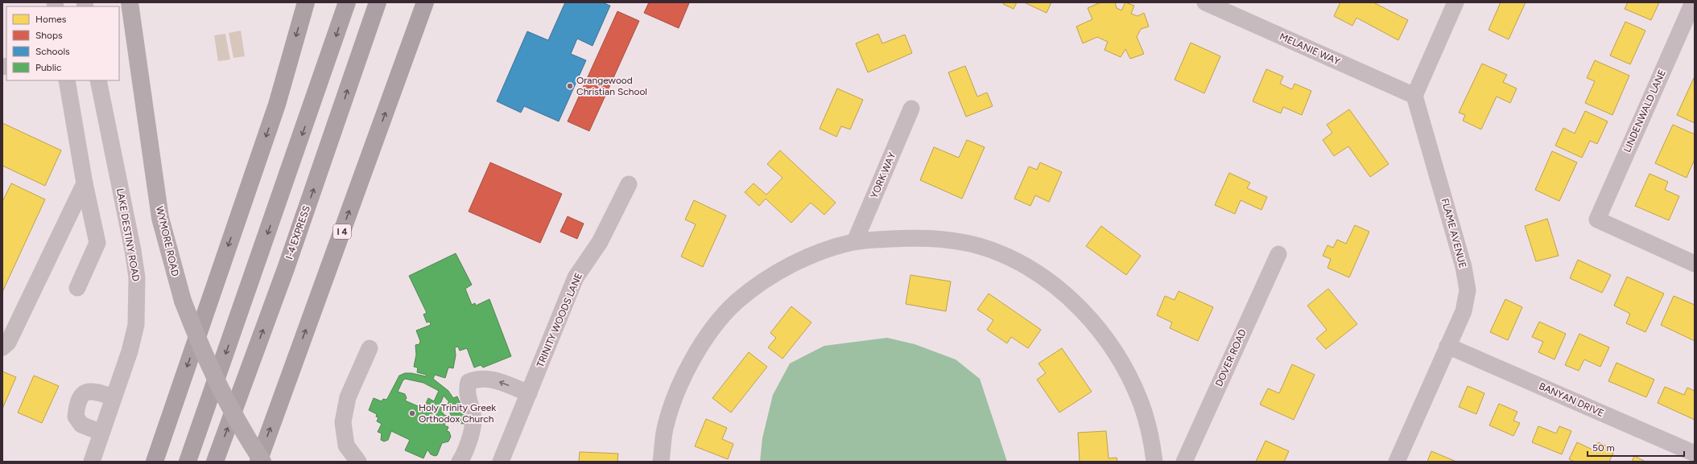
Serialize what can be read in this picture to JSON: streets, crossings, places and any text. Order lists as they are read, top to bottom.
{
  "streets": {
    "highway": ["I 4", "I-4 EXPRESS"],
    "main road": ["WYMORE ROAD"],
    "street": [
      "MELANIE WAY",
      "LINDENWALD LANE",
      "YORK WAY",
      "FLAME AVENUE",
      "LAKE DESTINY ROAD",
      "TRINITY WOODS LANE",
      "DOVER ROAD",
      "BANYAN DRIVE"
    ]
  },
  "crossings": [
    ["MELANIE WAY", "FLAME AVENUE"],
    ["FLAME AVENUE", "BANYAN DRIVE"]
  ],
  "places": ["Orangewood Christian School", "Holy Trinity Greek Orthodox Church"],
  "legend": [
    "Homes",
    "Shops",
    "Schools",
    "Public"
  ],
  "scale_bar": "50 m"
}
